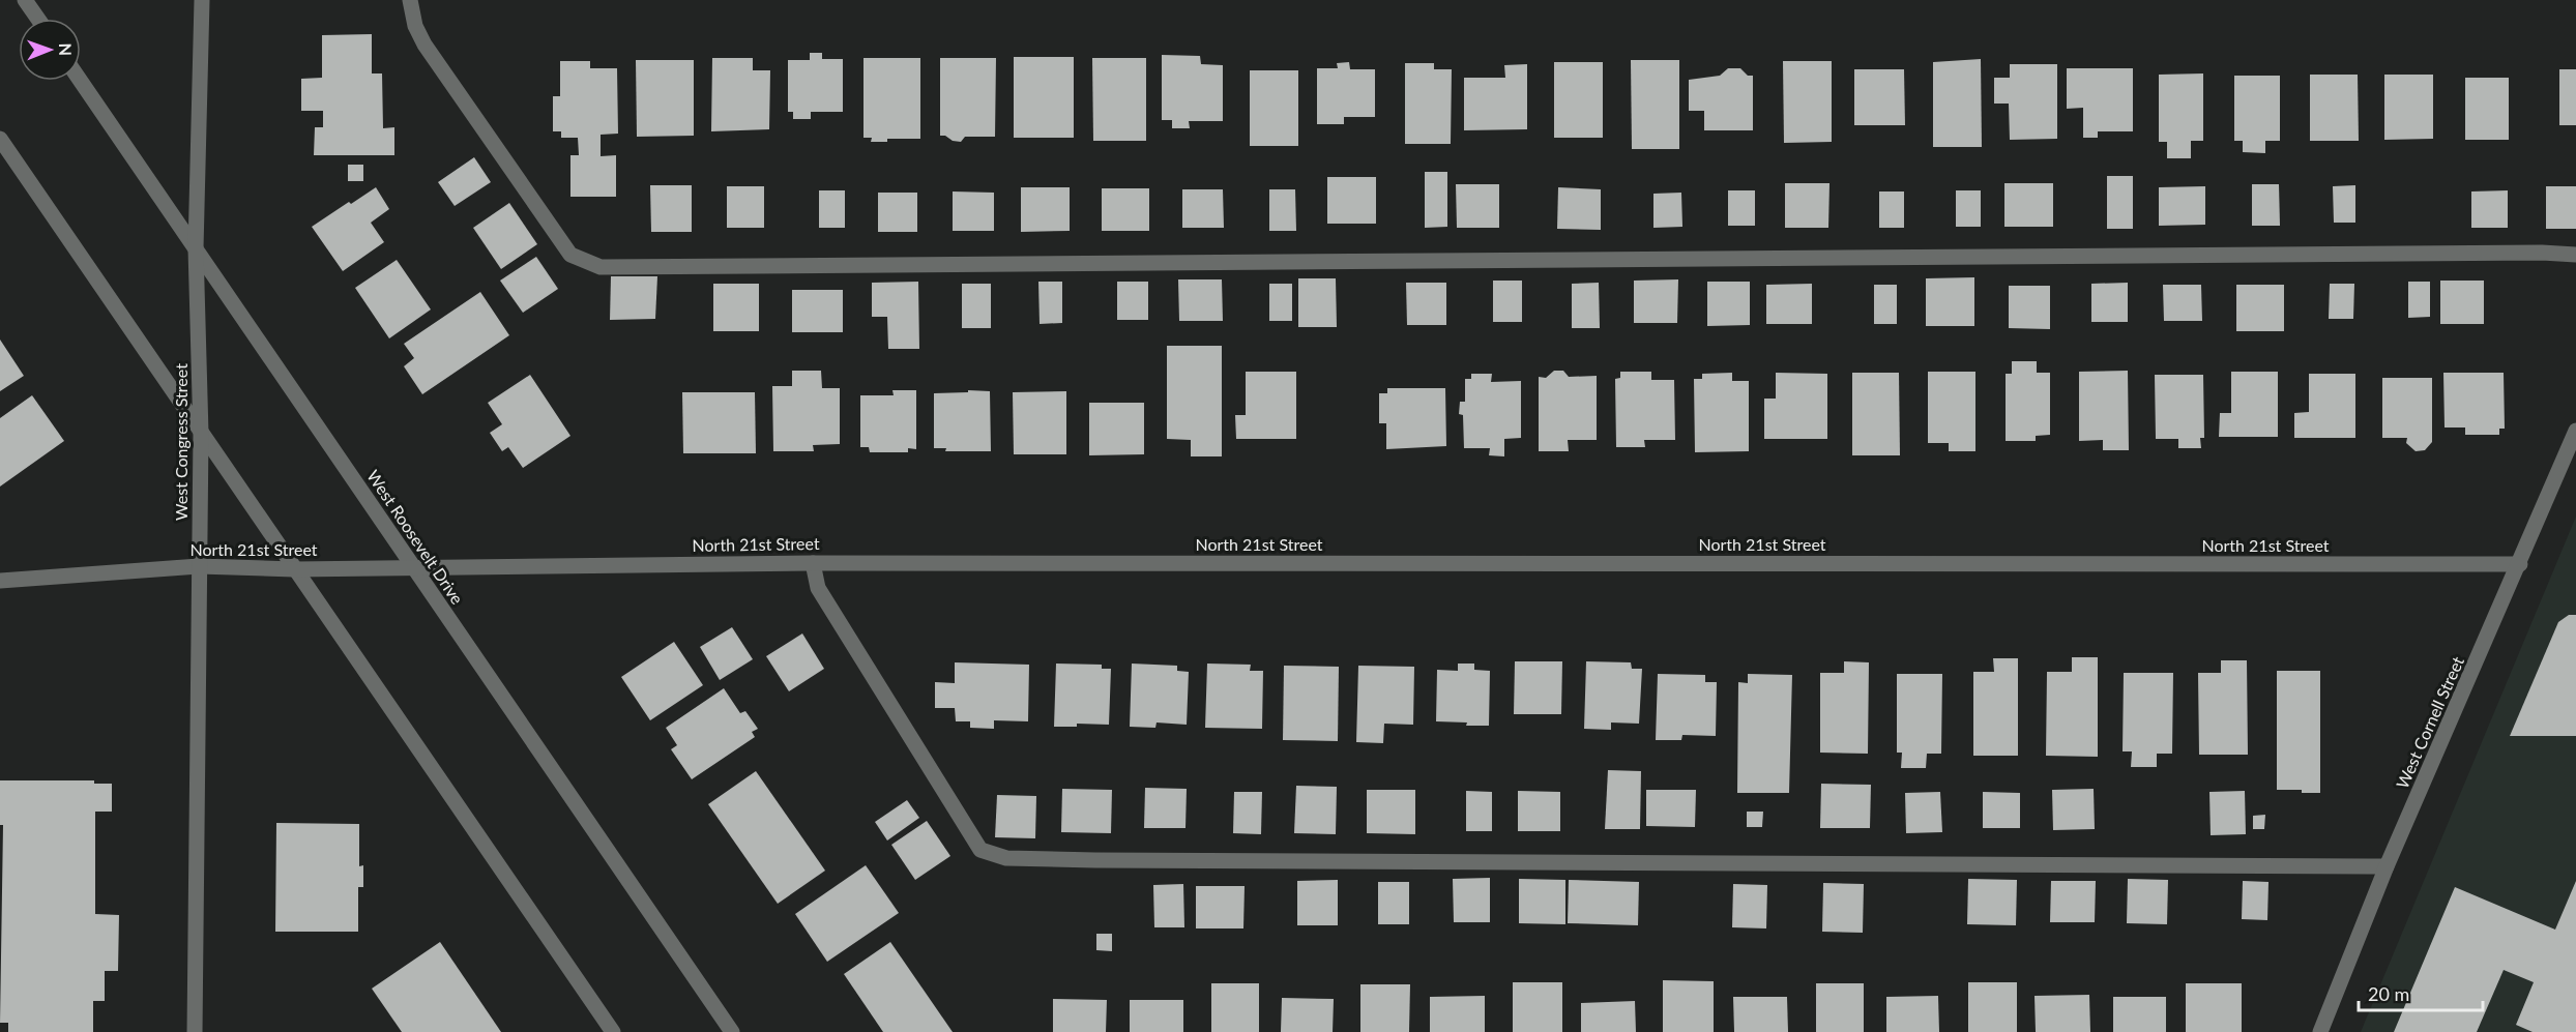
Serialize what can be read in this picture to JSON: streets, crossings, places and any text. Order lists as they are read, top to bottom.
{
  "streets": {
    "street": [
      "West Congress Street",
      "West Roosevelt Drive",
      "North 21st Street",
      "West Cornell Street"
    ]
  },
  "crossings": [
    ["West Congress Street", "West Roosevelt Drive"],
    ["West Congress Street", "North 21st Street"],
    ["West Roosevelt Drive", "North 21st Street"],
    ["North 21st Street", "West Cornell Street"]
  ],
  "scale_bar": "20 m",
  "north": "right"
}
